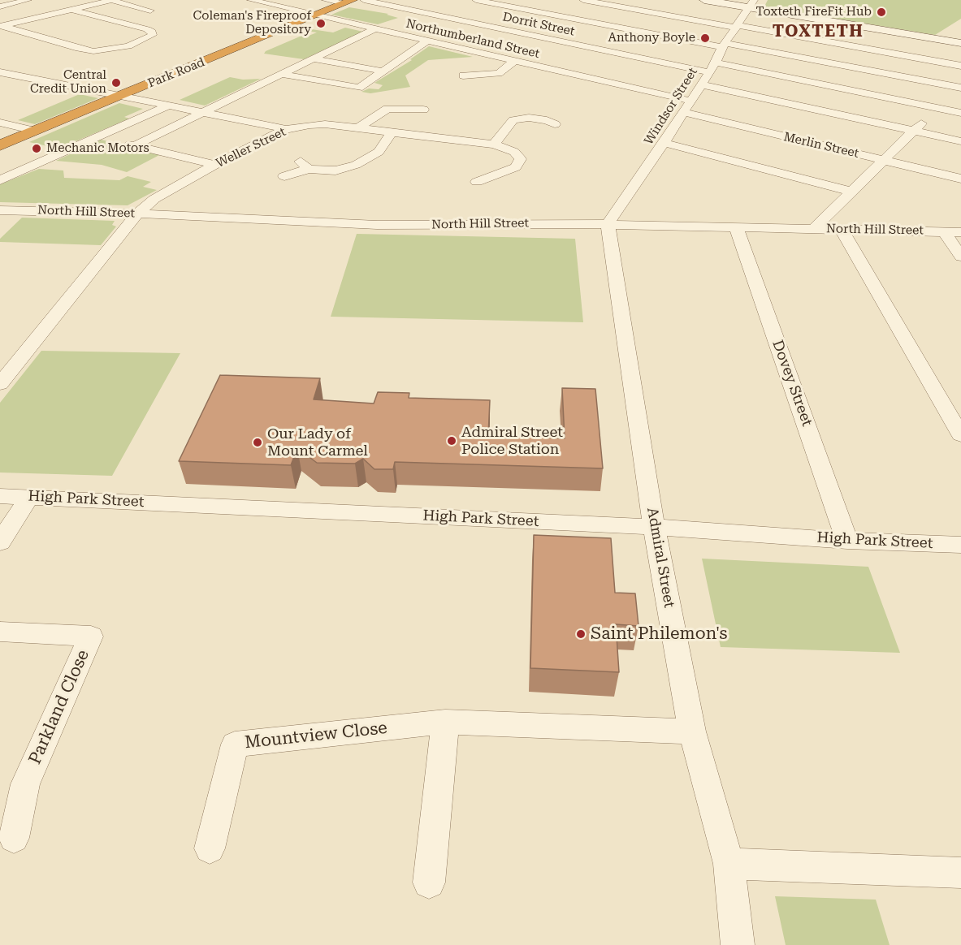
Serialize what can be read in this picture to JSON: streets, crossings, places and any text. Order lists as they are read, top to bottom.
{
  "streets": {
    "highway": ["Park Road"],
    "street": [
      "Dorrit Street",
      "Northumberland Street",
      "Windsor Street",
      "Merlin Street",
      "Weller Street",
      "North Hill Street",
      "Dovey Street",
      "High Park Street",
      "Admiral Street",
      "Parkland Close",
      "Mountview Close"
    ]
  },
  "crossings": [
    ["Dorrit Street", "Windsor Street"],
    ["Northumberland Street", "Park Road"],
    ["Northumberland Street", "Windsor Street"],
    ["Windsor Street", "Merlin Street"],
    ["Windsor Street", "North Hill Street"],
    ["Windsor Street", "Admiral Street"],
    ["Weller Street", "North Hill Street"],
    ["North Hill Street", "Dovey Street"],
    ["North Hill Street", "Admiral Street"],
    ["Dovey Street", "High Park Street"],
    ["High Park Street", "Admiral Street"],
    ["Admiral Street", "Mountview Close"]
  ],
  "districts": ["TOXTETH"],
  "places": [
    "Toxteth FireFit Hub",
    "Coleman's Fireproof Depository",
    "Anthony Boyle",
    "Central Credit Union",
    "Mechanic Motors",
    "Admiral Street Police Station",
    "Our Lady of Mount Carmel",
    "Saint Philemon's"
  ]
}
